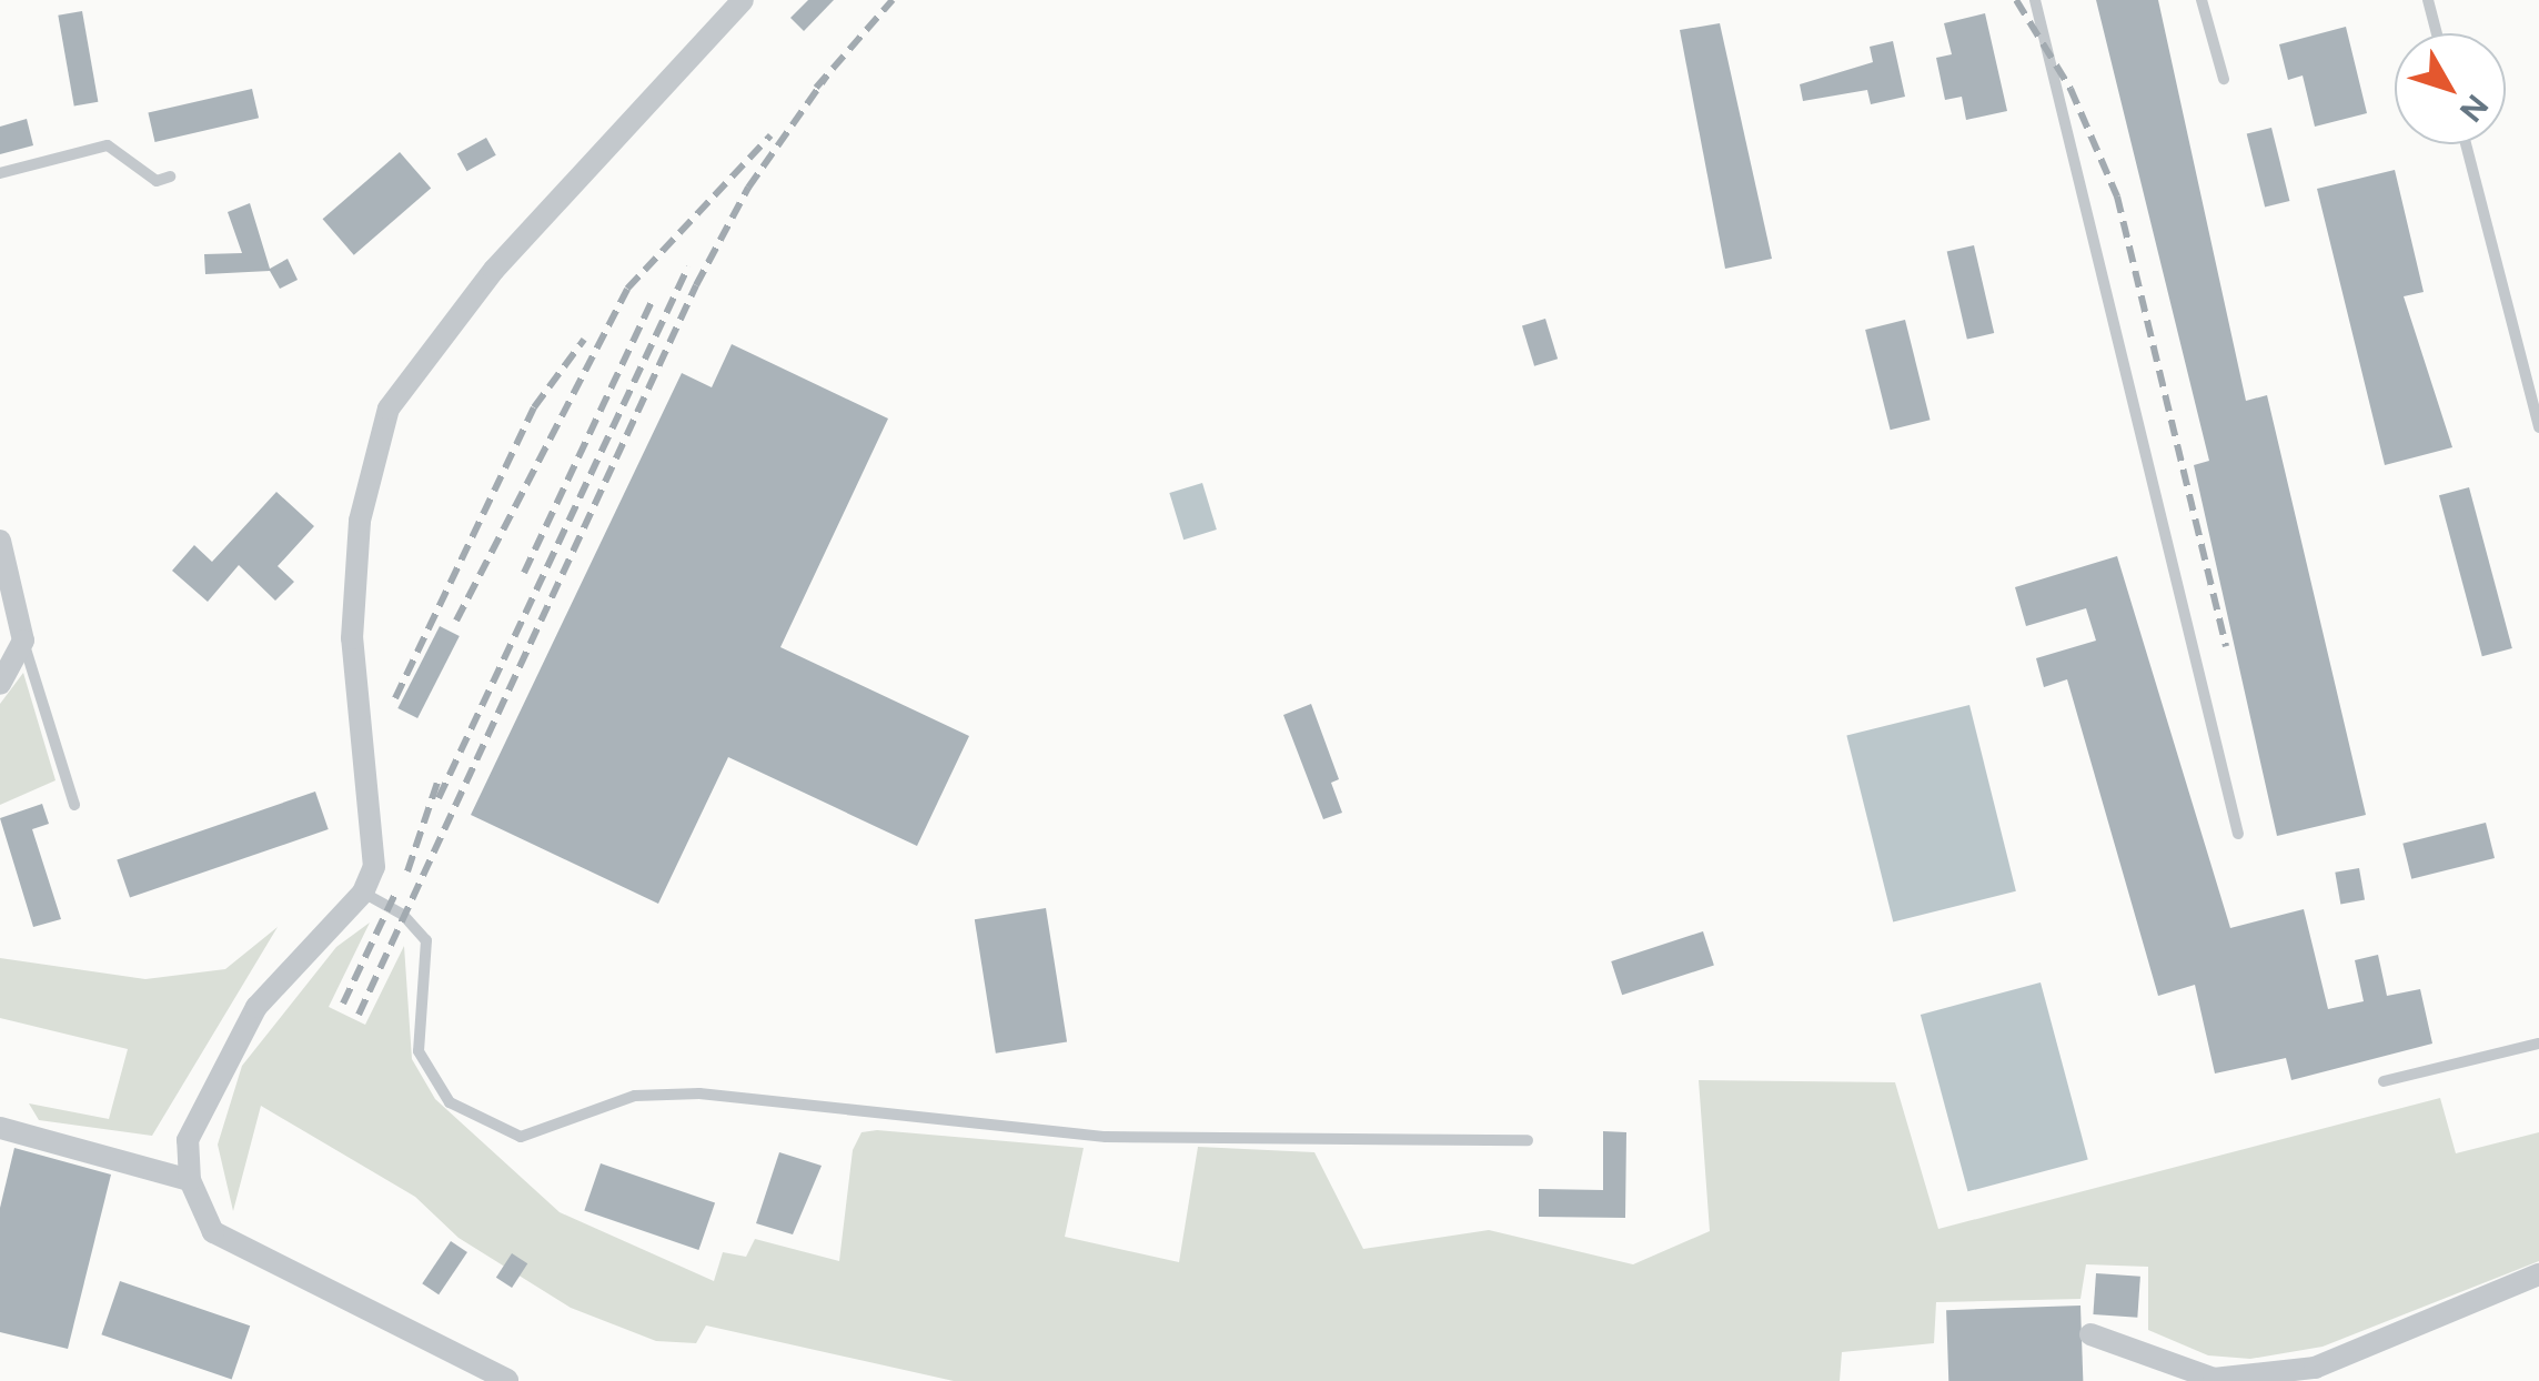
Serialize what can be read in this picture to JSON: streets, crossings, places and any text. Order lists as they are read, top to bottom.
{
  "north": "bottom right"
}
